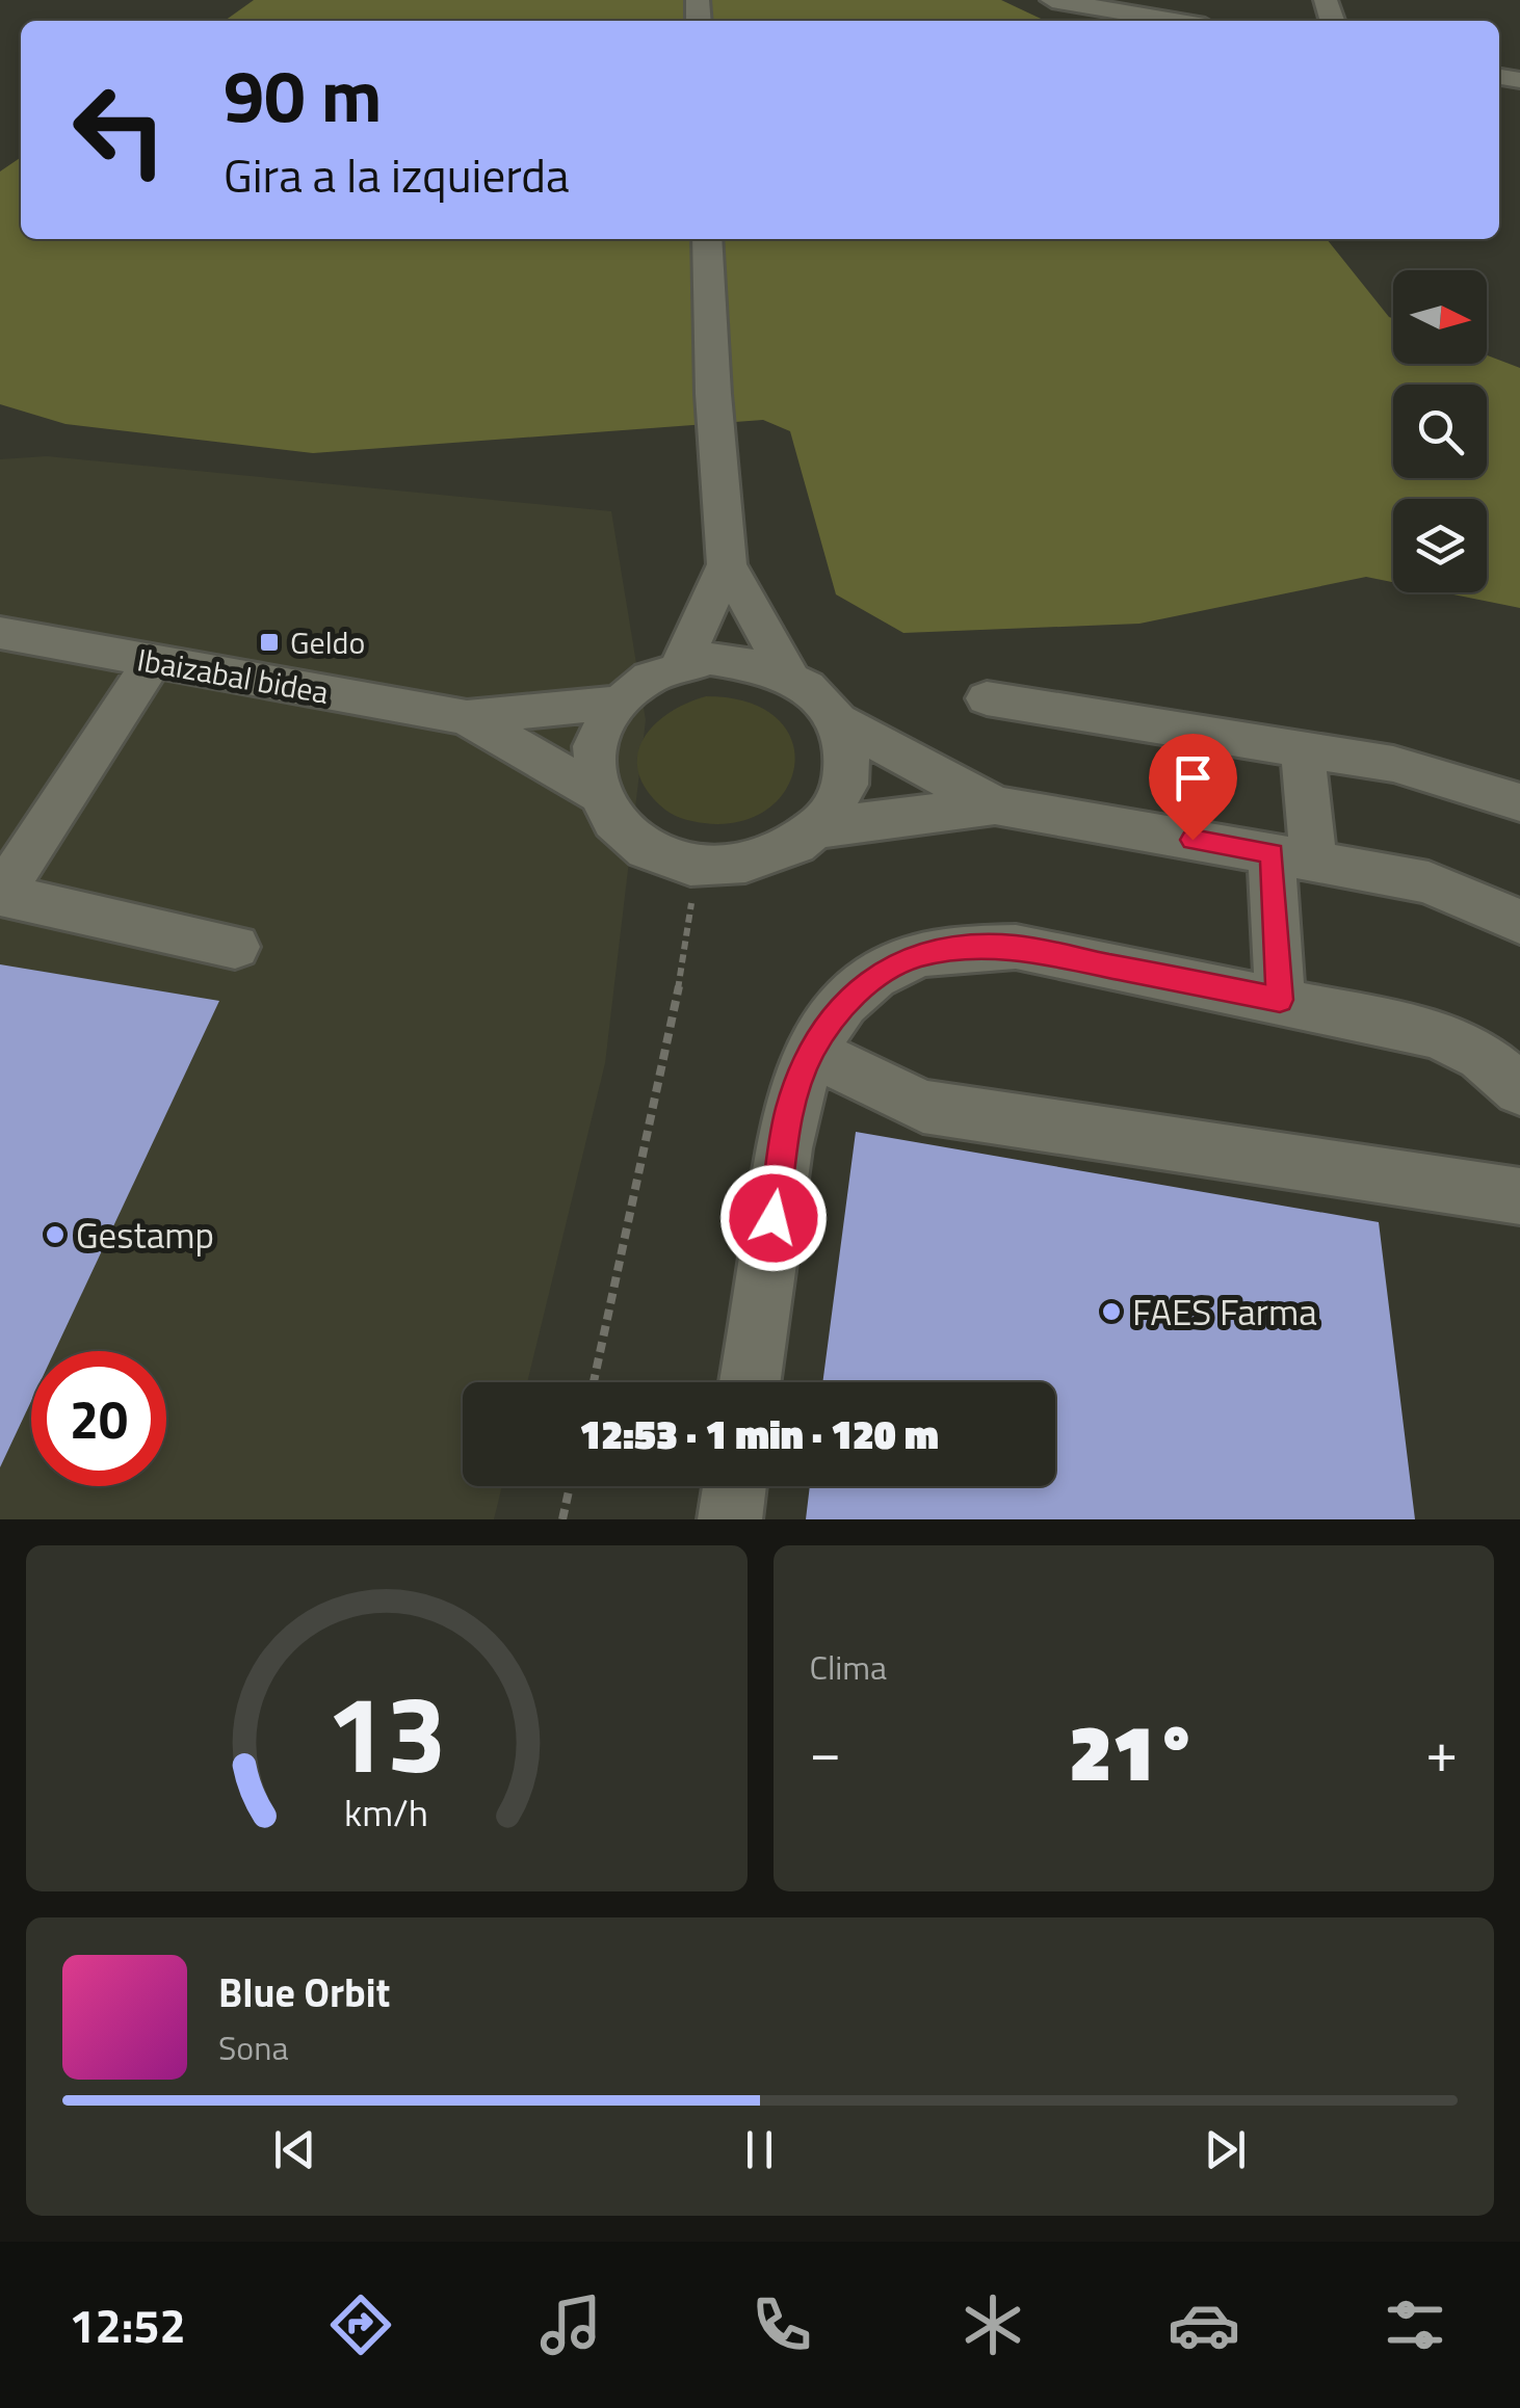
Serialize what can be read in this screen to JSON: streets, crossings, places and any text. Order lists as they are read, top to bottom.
{
  "streets": {
    "street": ["Ibaizabal bidea"]
  },
  "places": {
    "transit": ["Geldo"],
    "other": ["Gestamp", "FAES Farma"]
  },
  "north": "right",
  "page": {
    "turn": ["90 m", "Gira a la izquierda"],
    "limit": "20",
    "trip": "12:53 · 1 min · 120 m",
    "tile": "Clima",
    "heat": ["−", "21°", "+"],
    "song": ["Blue Orbit", "Sona"],
    "tabs": "12:52",
    "gauge": ["13", "km/h"]
  }
}
